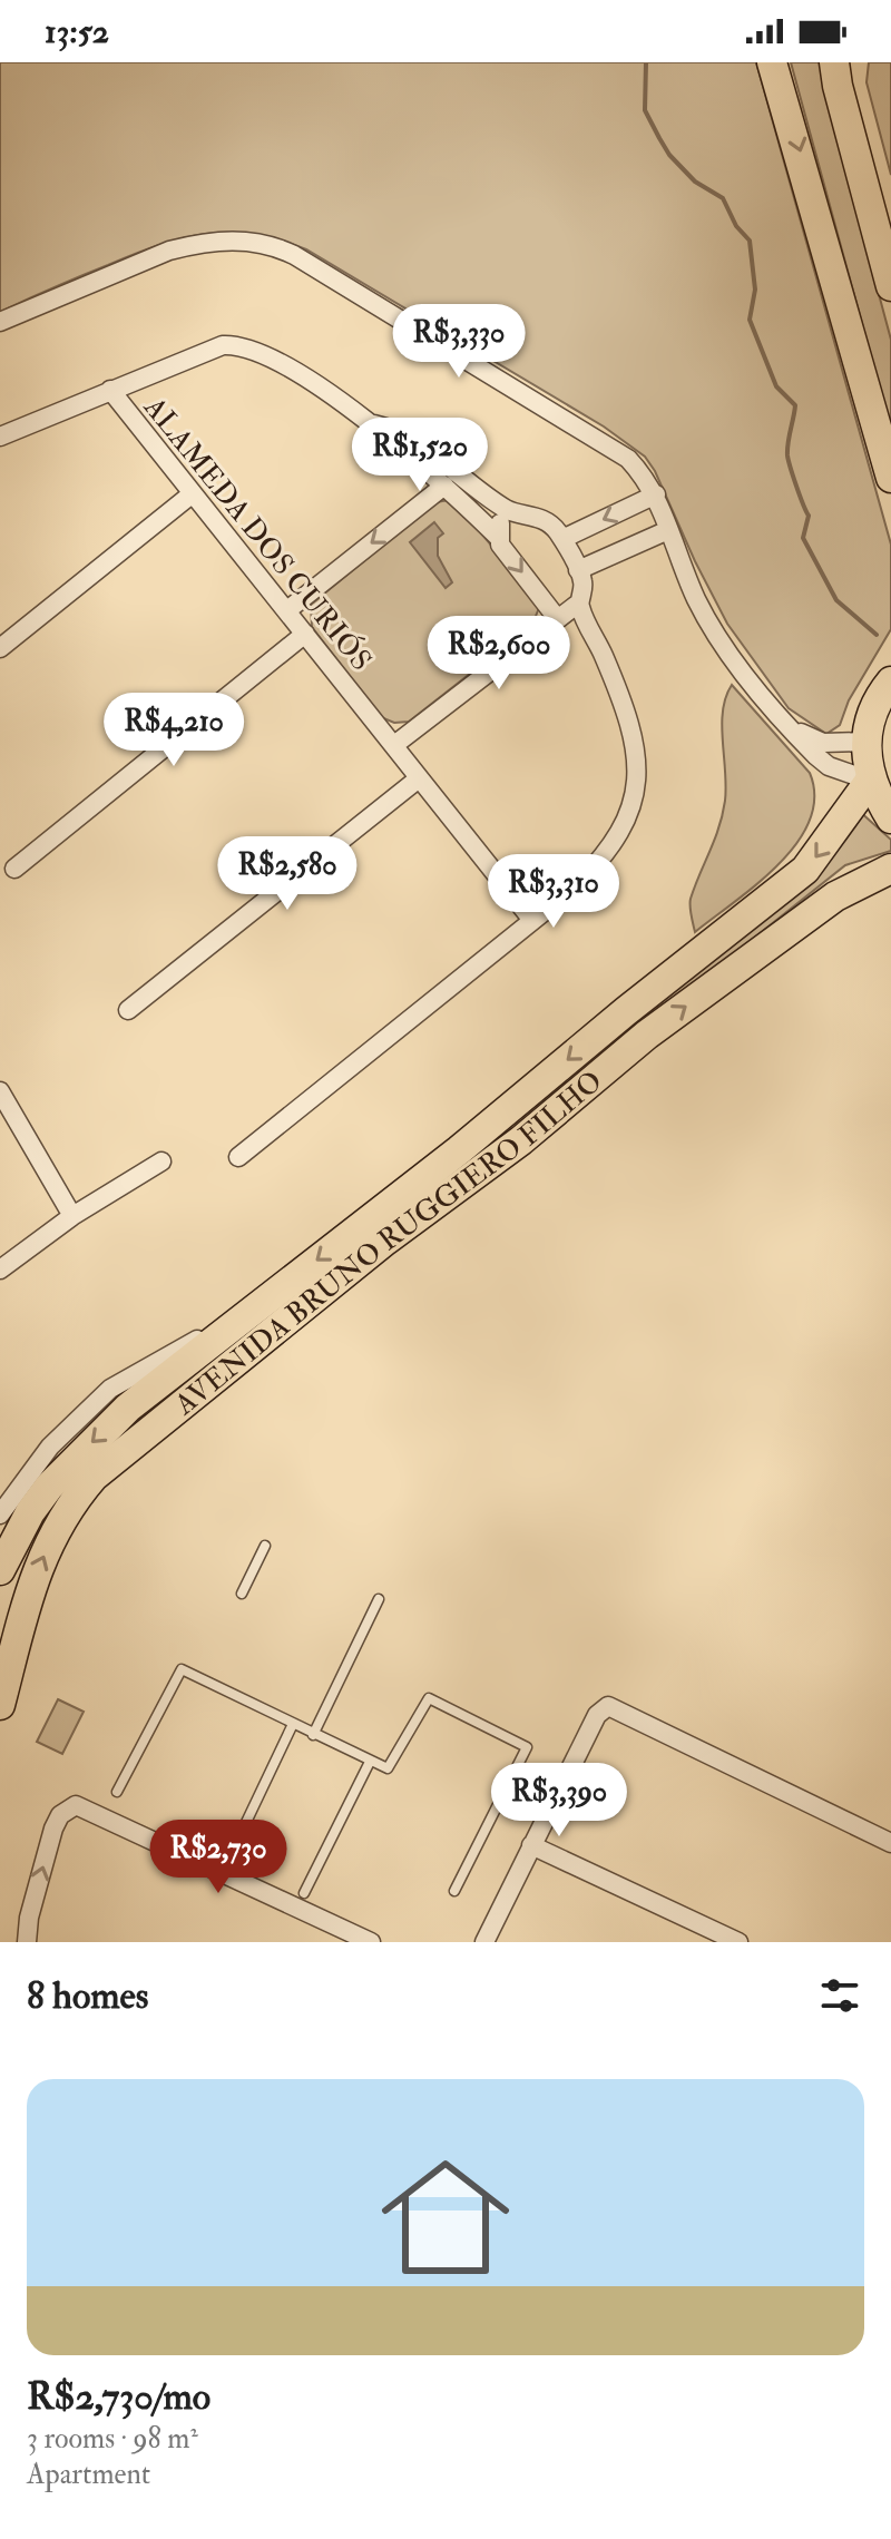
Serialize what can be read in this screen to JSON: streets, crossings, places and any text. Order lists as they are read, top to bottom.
{
  "streets": {
    "main road": ["AVENIDA BRUNO RUGGIERO FILHO"],
    "street": ["ALAMEDA DOS CURIÓS"]
  },
  "page": {
    "status": "13:52",
    "price": [
      "R$3,330",
      "R$1,520",
      "R$2,600",
      "R$4,210",
      "R$2,580",
      "R$3,310",
      "R$3,390",
      "R$2,730"
    ],
    "heading": "8 homes",
    "list": [
      {
        "name": "R$2,730/mo",
        "note": "3 rooms · 98 m² · Apartment"
      }
    ]
  }
}
